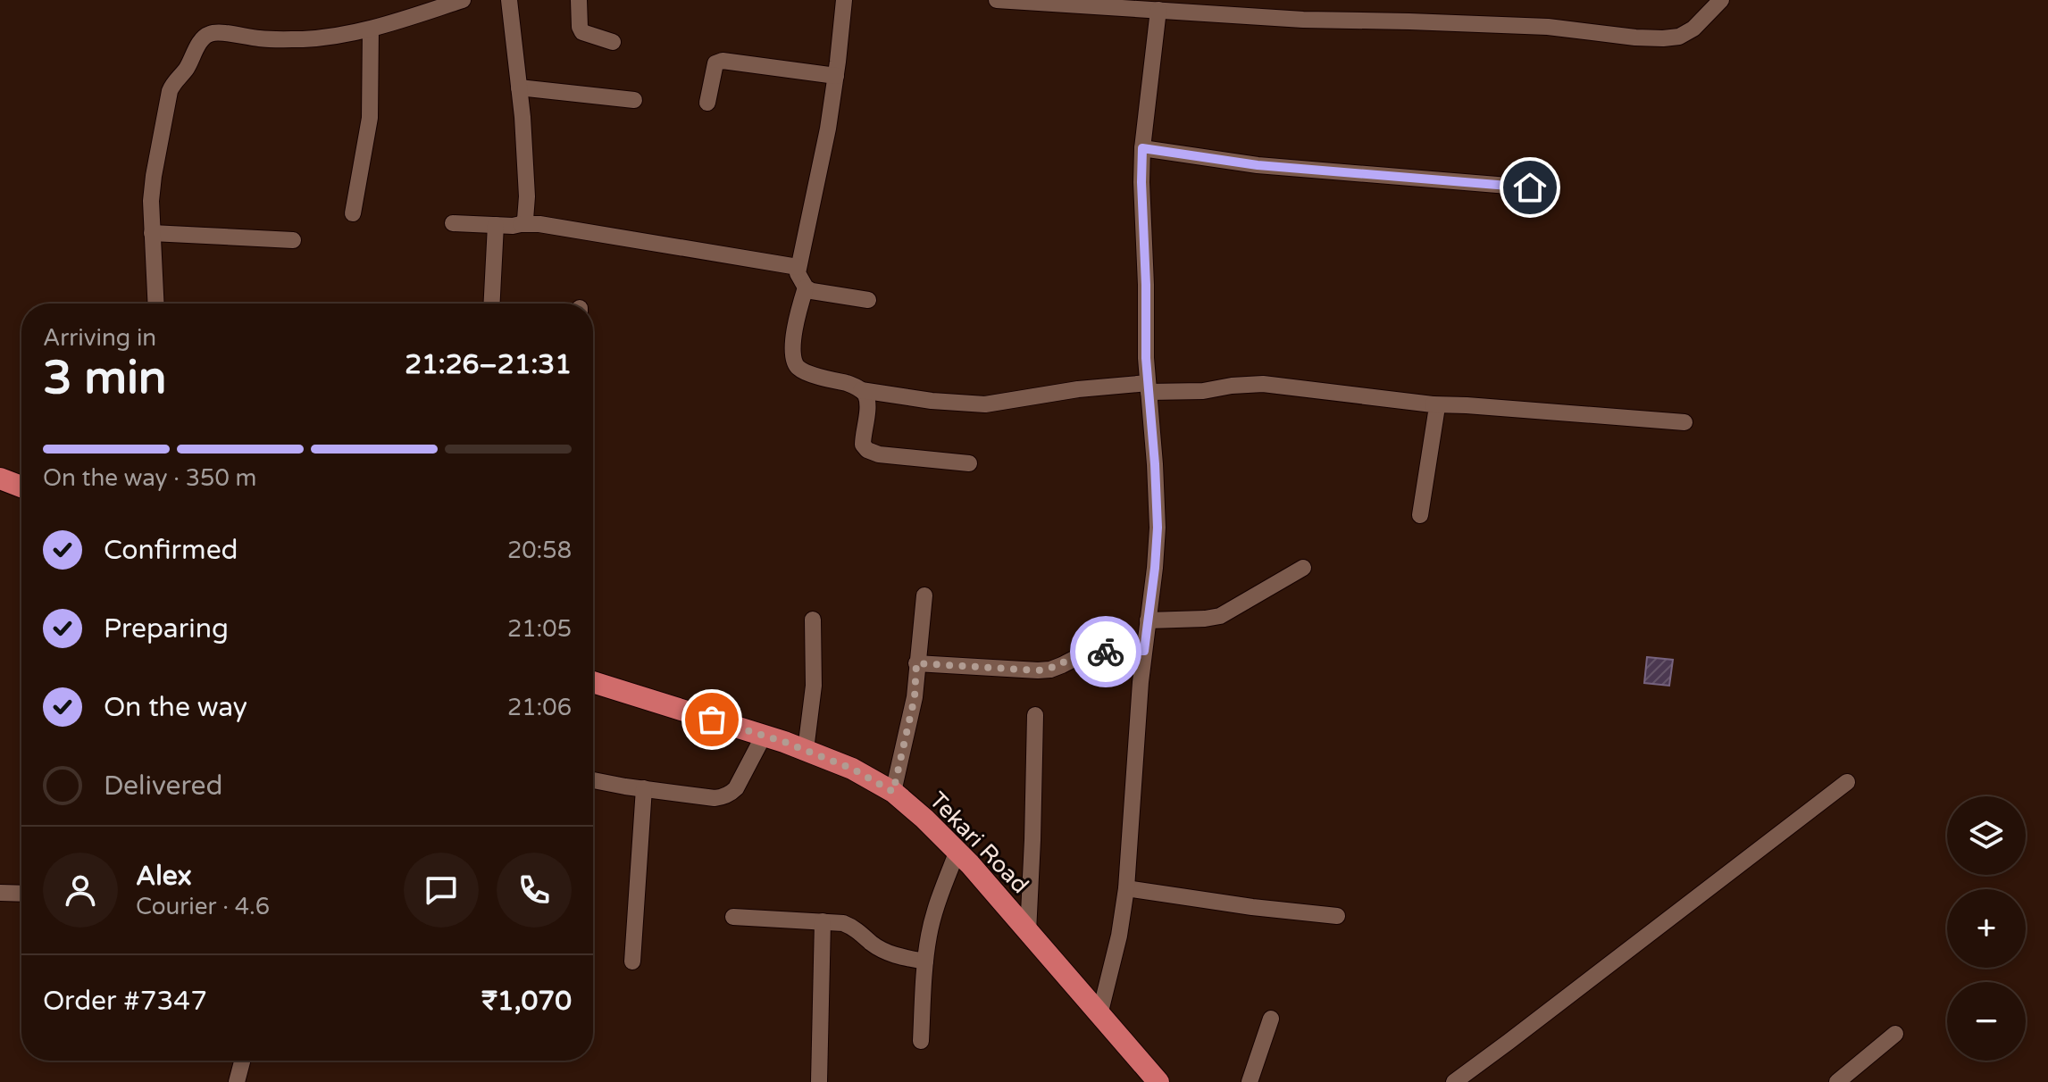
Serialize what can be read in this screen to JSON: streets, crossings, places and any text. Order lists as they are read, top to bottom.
{
  "streets": {
    "highway": ["Tekari Road"]
  },
  "page": {
    "heading": ["3 min", "Arriving in", "21:26–21:31"],
    "panel": [
      "Alex",
      "Courier · 4.6",
      "Order #7347",
      "₹1,070"
    ],
    "bar": "On the way · 350 m",
    "list": [
      ["Confirmed", "20:58"],
      ["Preparing", "21:05"],
      ["On the way", "21:06"],
      "Delivered"
    ],
    "map_buttons": ["+", "−"]
  }
}
